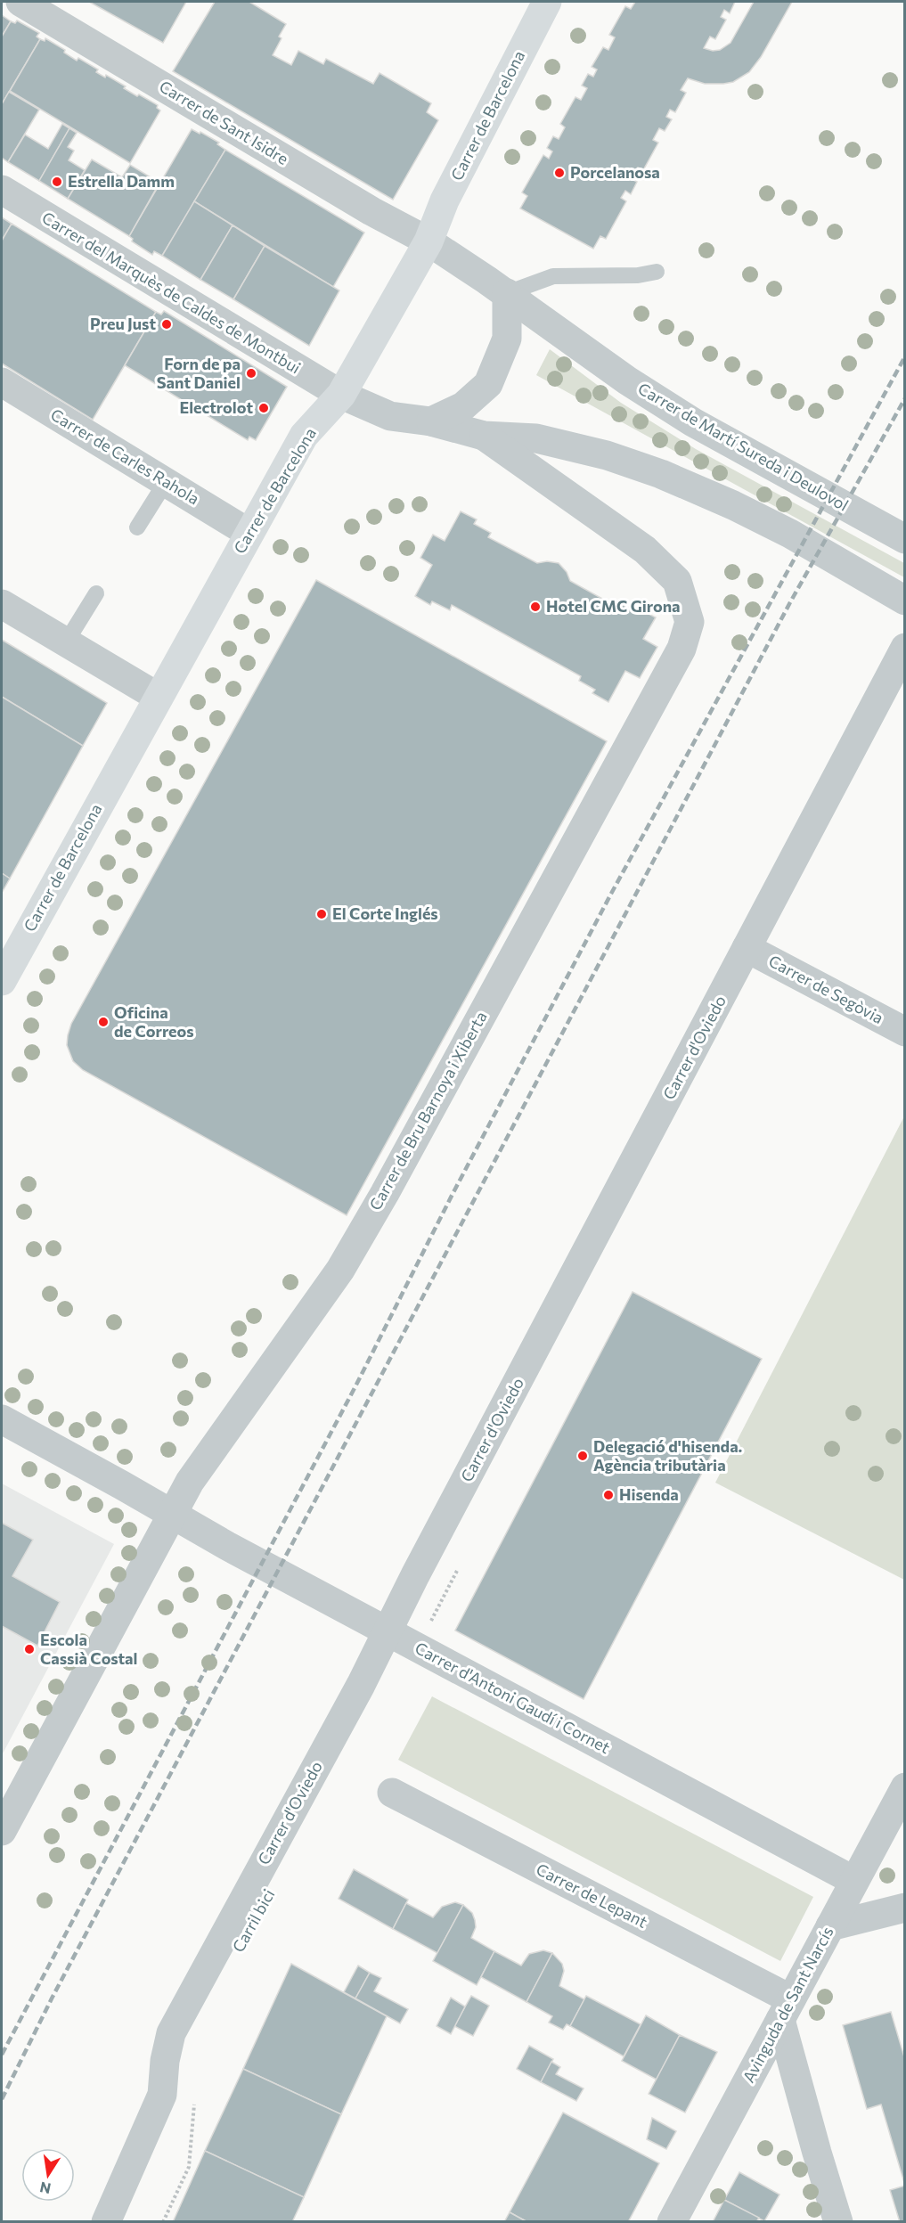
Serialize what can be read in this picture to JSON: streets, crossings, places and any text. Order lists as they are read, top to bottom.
{
  "streets": {
    "main road": ["Carrer de Barcelona"],
    "street": [
      "Carrer de Sant Isidre",
      "Carrer del Marquès de Caldes de Montbui",
      "Carrer de Martí Sureda i Deulovol",
      "Carrer de Carles Rahola",
      "Carrer de Segòvia",
      "Carrer d'Oviedo",
      "Carrer de Bru Barnoya i Xiberta",
      "Carrer d'Antoni Gaudí i Cornet",
      "Carrer de Lepant",
      "Avinguda de Sant Narcís"
    ]
  },
  "crossings": [
    ["Carrer de Barcelona", "Carrer de Sant Isidre"],
    ["Carrer de Barcelona", "Carrer del Marquès de Caldes de Montbui"],
    ["Carrer de Barcelona", "Carrer de Martí Sureda i Deulovol"],
    ["Carrer de Barcelona", "Carrer de Carles Rahola"],
    ["Carrer de Sant Isidre", "Carrer de Martí Sureda i Deulovol"],
    ["Carrer de Segòvia", "Carrer d'Oviedo"],
    ["Carrer d'Oviedo", "Carrer d'Antoni Gaudí i Cornet"],
    ["Carrer de Bru Barnoya i Xiberta", "Carrer d'Antoni Gaudí i Cornet"],
    ["Carrer d'Antoni Gaudí i Cornet", "Avinguda de Sant Narcís"],
    ["Carrer de Lepant", "Avinguda de Sant Narcís"]
  ],
  "places": [
    "Porcelanosa",
    "Estrella Damm",
    "Preu Just",
    "Forn de pa Sant Daniel",
    "Electrolot",
    "Hotel CMC Girona",
    "El Corte Inglés",
    "Oficina de Correos",
    "Delegació d'hisenda. Agència tributària",
    "Hisenda",
    "Escola Cassià Costal"
  ],
  "north": "bottom"
}
